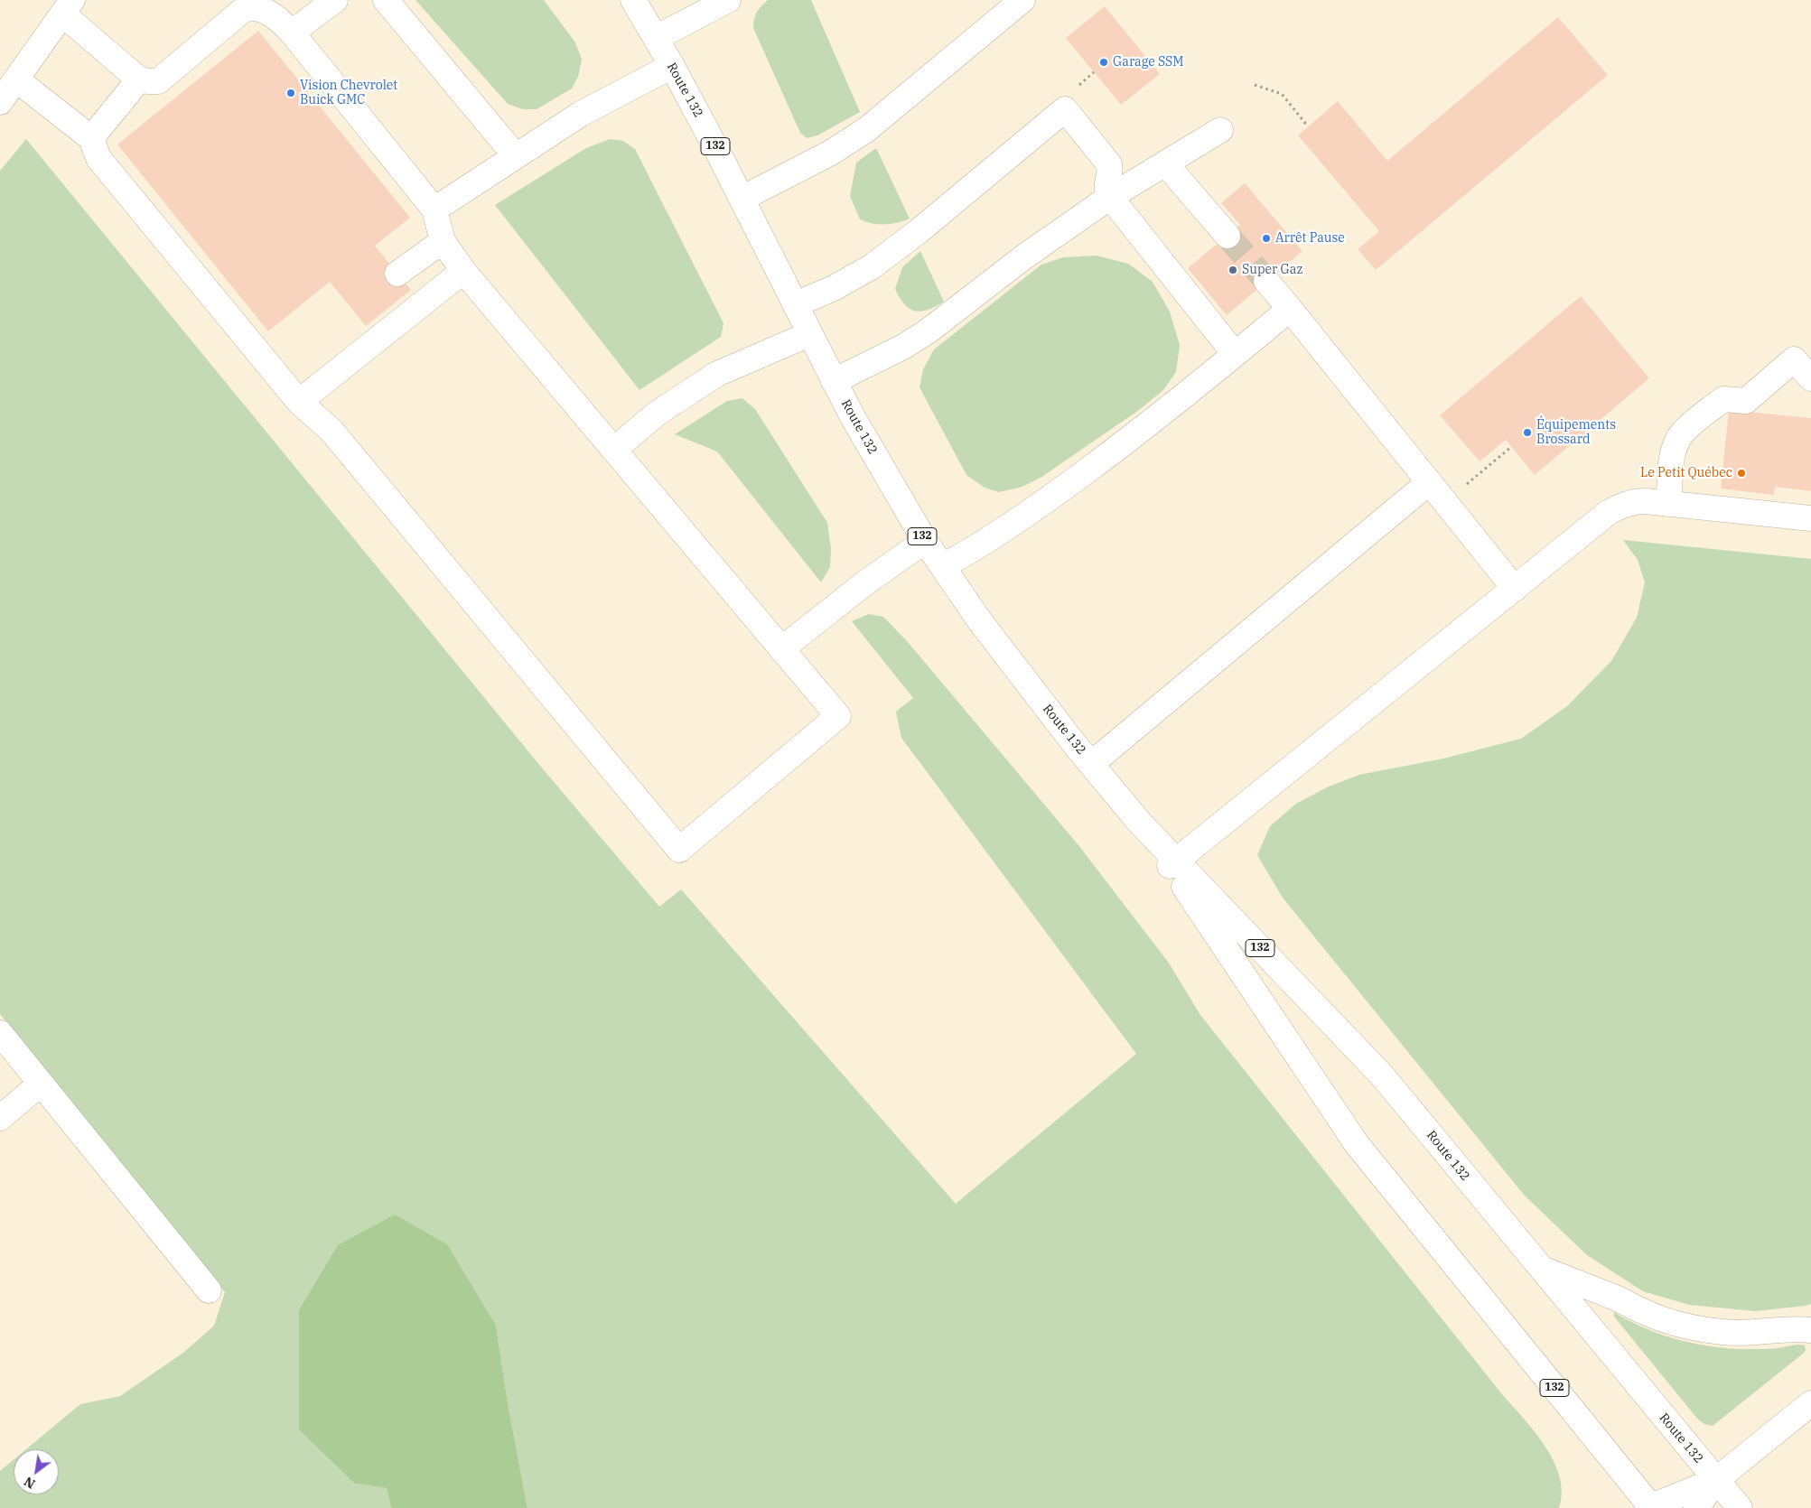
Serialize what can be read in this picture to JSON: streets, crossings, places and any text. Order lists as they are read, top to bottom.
{
  "streets": {
    "main road": ["Route 132", "132"]
  },
  "places": [
    "Garage SSM",
    "Vision Chevrolet Buick GMC",
    "Arrêt Pause",
    "Super Gaz",
    "Équipements Brossard",
    "Le Petit Québec"
  ],
  "north": "bottom left"
}
